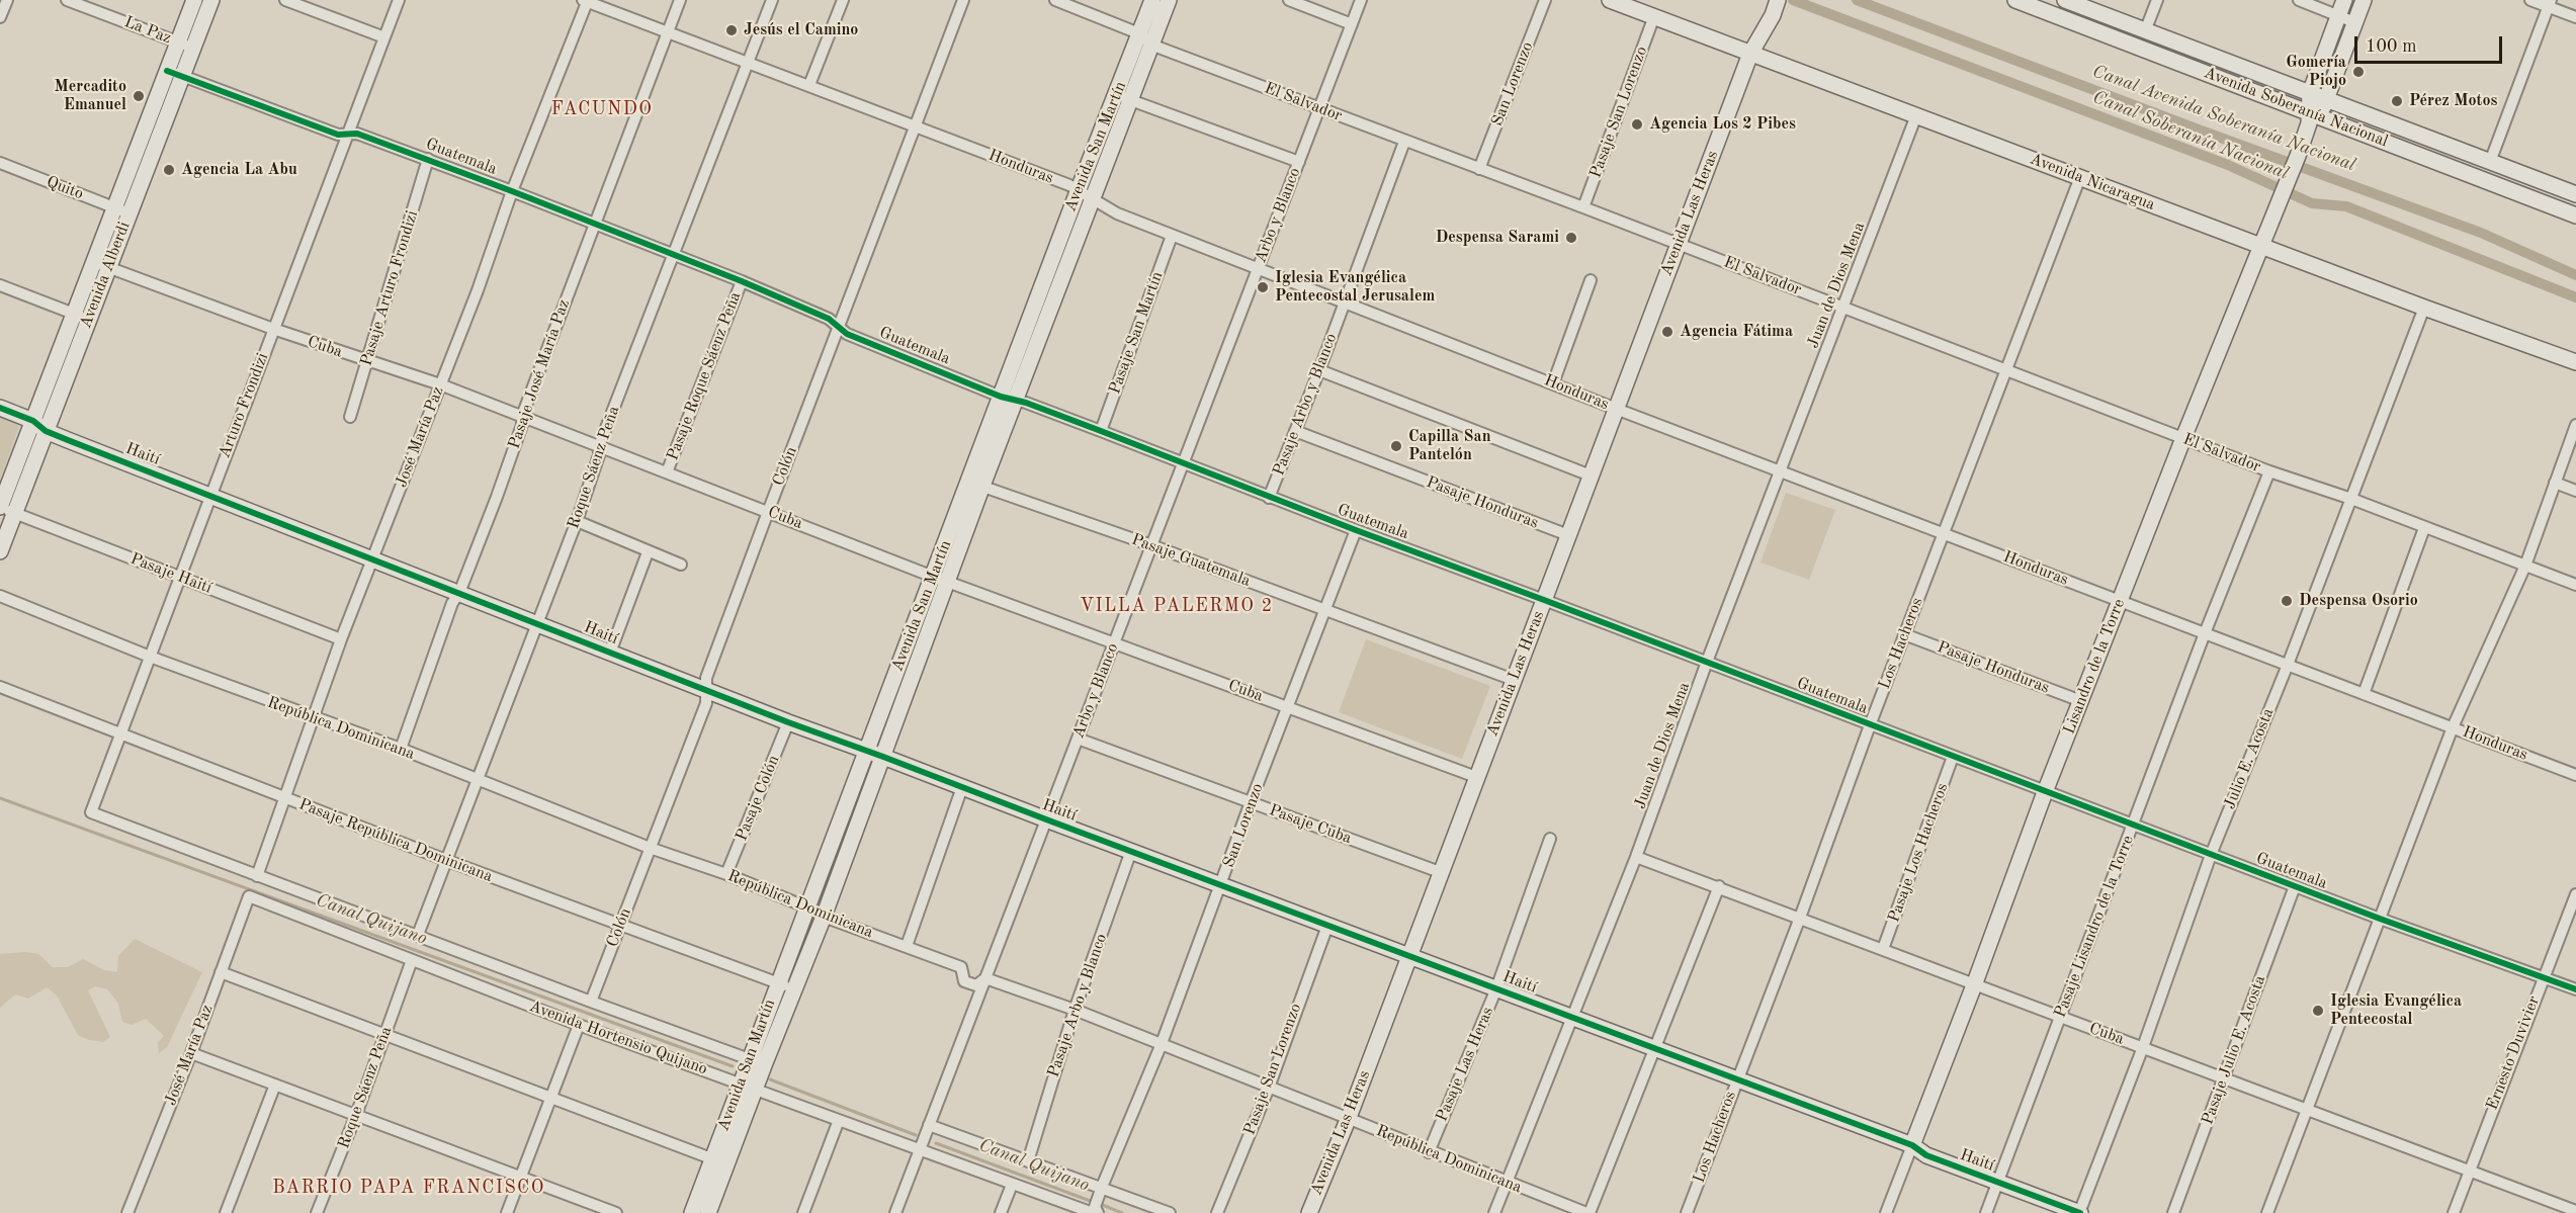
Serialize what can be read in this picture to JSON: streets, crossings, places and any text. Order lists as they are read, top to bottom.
{
  "streets": {
    "main road": [
      "Avenida Soberanía Nacional",
      "Avenida San Martín",
      "Avenida Nicaragua",
      "Avenida Las Heras",
      "Avenida Alberdi",
      "Haití",
      "Lisandro de la Torre"
    ],
    "street": [
      "La Paz",
      "San Lorenzo",
      "El Salvador",
      "Pasaje San Lorenzo",
      "Guatemala",
      "Honduras",
      "Quito",
      "Arbo y Blanco",
      "Juan de Dios Mena",
      "Pasaje Arturo Frondizi",
      "Pasaje San Martín",
      "Cuba",
      "Pasaje José María Paz",
      "Pasaje Roque Sáenz Peña",
      "Pasaje Arbo y Blanco",
      "Arturo Frondizi",
      "José María Paz",
      "Colón",
      "Roque Sáenz Peña",
      "Pasaje Honduras",
      "Pasaje Guatemala",
      "Pasaje Haití",
      "Los Hacheros",
      "República Dominicana",
      "Julio E. Acosta",
      "Pasaje Colón",
      "Pasaje Cuba",
      "Pasaje República Dominicana",
      "Pasaje Los Hacheros",
      "Pasaje Lisandro de la Torre",
      "Avenida Hortensio Quijano",
      "Pasaje Julio E. Acosta",
      "Ernesto Duvivier",
      "Pasaje Las Heras"
    ]
  },
  "crossings": [
    ["La Paz", "Avenida Alberdi"],
    ["San Lorenzo", "El Salvador"],
    ["San Lorenzo", "Guatemala"],
    ["San Lorenzo", "Cuba"],
    ["San Lorenzo", "Haití"],
    ["San Lorenzo", "Pasaje Guatemala"],
    ["San Lorenzo", "República Dominicana"],
    ["San Lorenzo", "Pasaje Cuba"],
    ["San Lorenzo", "Avenida Hortensio Quijano"],
    ["El Salvador", "Pasaje San Lorenzo"],
    ["El Salvador", "Avenida San Martín"],
    ["El Salvador", "Avenida Las Heras"],
    ["El Salvador", "Arbo y Blanco"],
    ["El Salvador", "Juan de Dios Mena"],
    ["El Salvador", "Pasaje Arbo y Blanco"],
    ["El Salvador", "Los Hacheros"],
    ["El Salvador", "Lisandro de la Torre"],
    ["El Salvador", "Julio E. Acosta"],
    ["El Salvador", "Pasaje Lisandro de la Torre"],
    ["Avenida Soberanía Nacional", "Lisandro de la Torre"],
    ["Pasaje San Lorenzo", "Avenida Nicaragua"],
    ["Pasaje San Lorenzo", "Haití"],
    ["Pasaje San Lorenzo", "República Dominicana"],
    ["Avenida San Martín", "Guatemala"],
    ["Avenida San Martín", "Honduras"],
    ["Avenida San Martín", "Cuba"],
    ["Avenida San Martín", "Haití"],
    ["Avenida San Martín", "Pasaje Guatemala"],
    ["Avenida San Martín", "República Dominicana"],
    ["Avenida San Martín", "Pasaje República Dominicana"],
    ["Avenida San Martín", "Avenida Hortensio Quijano"],
    ["Guatemala", "Avenida Las Heras"],
    ["Guatemala", "Arbo y Blanco"],
    ["Guatemala", "Avenida Alberdi"],
    ["Guatemala", "Juan de Dios Mena"],
    ["Guatemala", "Pasaje Arturo Frondizi"],
    ["Guatemala", "Pasaje San Martín"],
    ["Guatemala", "Pasaje José María Paz"],
    ["Guatemala", "Pasaje Roque Sáenz Peña"],
    ["Guatemala", "Pasaje Arbo y Blanco"],
    ["Guatemala", "Arturo Frondizi"],
    ["Guatemala", "José María Paz"],
    ["Guatemala", "Colón"],
    ["Guatemala", "Roque Sáenz Peña"],
    ["Guatemala", "Los Hacheros"],
    ["Guatemala", "Lisandro de la Torre"],
    ["Guatemala", "Julio E. Acosta"],
    ["Guatemala", "Pasaje Los Hacheros"],
    ["Guatemala", "Pasaje Lisandro de la Torre"],
    ["Guatemala", "Pasaje Julio E. Acosta"],
    ["Guatemala", "Ernesto Duvivier"],
    ["Honduras", "Avenida Las Heras"],
    ["Honduras", "Arbo y Blanco"],
    ["Honduras", "Juan de Dios Mena"],
    ["Honduras", "Pasaje San Martín"],
    ["Honduras", "Pasaje José María Paz"],
    ["Honduras", "Pasaje Arbo y Blanco"],
    ["Honduras", "José María Paz"],
    ["Honduras", "Colón"],
    ["Honduras", "Roque Sáenz Peña"],
    ["Honduras", "Los Hacheros"],
    ["Honduras", "Lisandro de la Torre"],
    ["Honduras", "Julio E. Acosta"],
    ["Honduras", "Pasaje Lisandro de la Torre"],
    ["Avenida Nicaragua", "Avenida Las Heras"],
    ["Avenida Nicaragua", "Juan de Dios Mena"],
    ["Avenida Nicaragua", "Los Hacheros"],
    ["Avenida Nicaragua", "Lisandro de la Torre"],
    ["Avenida Nicaragua", "Julio E. Acosta"],
    ["Quito", "Avenida Alberdi"],
    ["Avenida Las Heras", "Cuba"],
    ["Avenida Las Heras", "Haití"],
    ["Avenida Las Heras", "Pasaje Honduras"],
    ["Avenida Las Heras", "Pasaje Guatemala"],
    ["Avenida Las Heras", "República Dominicana"],
    ["Avenida Las Heras", "Pasaje Cuba"],
    ["Arbo y Blanco", "Cuba"],
    ["Arbo y Blanco", "Haití"],
    ["Arbo y Blanco", "Pasaje Guatemala"],
    ["Arbo y Blanco", "República Dominicana"],
    ["Arbo y Blanco", "Pasaje Cuba"],
    ["Arbo y Blanco", "Avenida Hortensio Quijano"],
    ["Avenida Alberdi", "Cuba"],
    ["Avenida Alberdi", "Haití"],
    ["Avenida Alberdi", "Pasaje Haití"],
    ["Juan de Dios Mena", "Cuba"],
    ["Juan de Dios Mena", "Haití"],
    ["Juan de Dios Mena", "República Dominicana"],
    ["Pasaje Arturo Frondizi", "Cuba"],
    ["Cuba", "Pasaje José María Paz"],
    ["Cuba", "Pasaje Roque Sáenz Peña"],
    ["Cuba", "Arturo Frondizi"],
    ["Cuba", "José María Paz"],
    ["Cuba", "Colón"],
    ["Cuba", "Roque Sáenz Peña"],
    ["Cuba", "Los Hacheros"],
    ["Cuba", "Lisandro de la Torre"],
    ["Cuba", "Julio E. Acosta"],
    ["Cuba", "Pasaje Los Hacheros"],
    ["Cuba", "Pasaje Lisandro de la Torre"],
    ["Cuba", "Pasaje Julio E. Acosta"],
    ["Cuba", "Ernesto Duvivier"],
    ["Pasaje José María Paz", "Haití"],
    ["Pasaje José María Paz", "República Dominicana"],
    ["Pasaje Arbo y Blanco", "Haití"],
    ["Pasaje Arbo y Blanco", "Pasaje Honduras"],
    ["Pasaje Arbo y Blanco", "República Dominicana"],
    ["Arturo Frondizi", "Haití"],
    ["Arturo Frondizi", "Pasaje Haití"],
    ["Arturo Frondizi", "República Dominicana"],
    ["Arturo Frondizi", "Pasaje República Dominicana"],
    ["Arturo Frondizi", "Avenida Hortensio Quijano"],
    ["José María Paz", "Haití"],
    ["José María Paz", "Pasaje Haití"],
    ["José María Paz", "República Dominicana"],
    ["José María Paz", "Pasaje República Dominicana"],
    ["José María Paz", "Avenida Hortensio Quijano"],
    ["Haití", "Colón"],
    ["Haití", "Roque Sáenz Peña"],
    ["Haití", "Los Hacheros"],
    ["Haití", "Lisandro de la Torre"],
    ["Haití", "Julio E. Acosta"],
    ["Haití", "Pasaje Colón"],
    ["Haití", "Pasaje Lisandro de la Torre"],
    ["Haití", "Pasaje Las Heras"],
    ["Colón", "República Dominicana"],
    ["Colón", "Pasaje República Dominicana"],
    ["Colón", "Avenida Hortensio Quijano"],
    ["Roque Sáenz Peña", "República Dominicana"],
    ["Roque Sáenz Peña", "Pasaje República Dominicana"],
    ["Roque Sáenz Peña", "Avenida Hortensio Quijano"],
    ["Pasaje Honduras", "Los Hacheros"],
    ["Pasaje Honduras", "Lisandro de la Torre"],
    ["República Dominicana", "Pasaje Colón"],
    ["República Dominicana", "Pasaje Las Heras"]
  ],
  "districts": ["FACUNDO", "VILLA PALERMO 2", "BARRIO PAPA FRANCISCO"],
  "water": ["Canal Avenida Soberanía Nacional", "Canal Soberanía Nacional", "Canal Quijano"],
  "places": [
    "Jesús el Camino",
    "Gomería Piojo",
    "Mercadito Emanuel",
    "Pérez Motos",
    "Agencia Los 2 Pibes",
    "Agencia La Abu",
    "Despensa Sarami",
    "Iglesia Evangélica Pentecostal Jerusalem",
    "Agencia Fátima",
    "Capilla San Pantelón",
    "Despensa Osorio",
    "Iglesia Evangélica Pentecostal"
  ],
  "scale_bar": "100 m"
}
